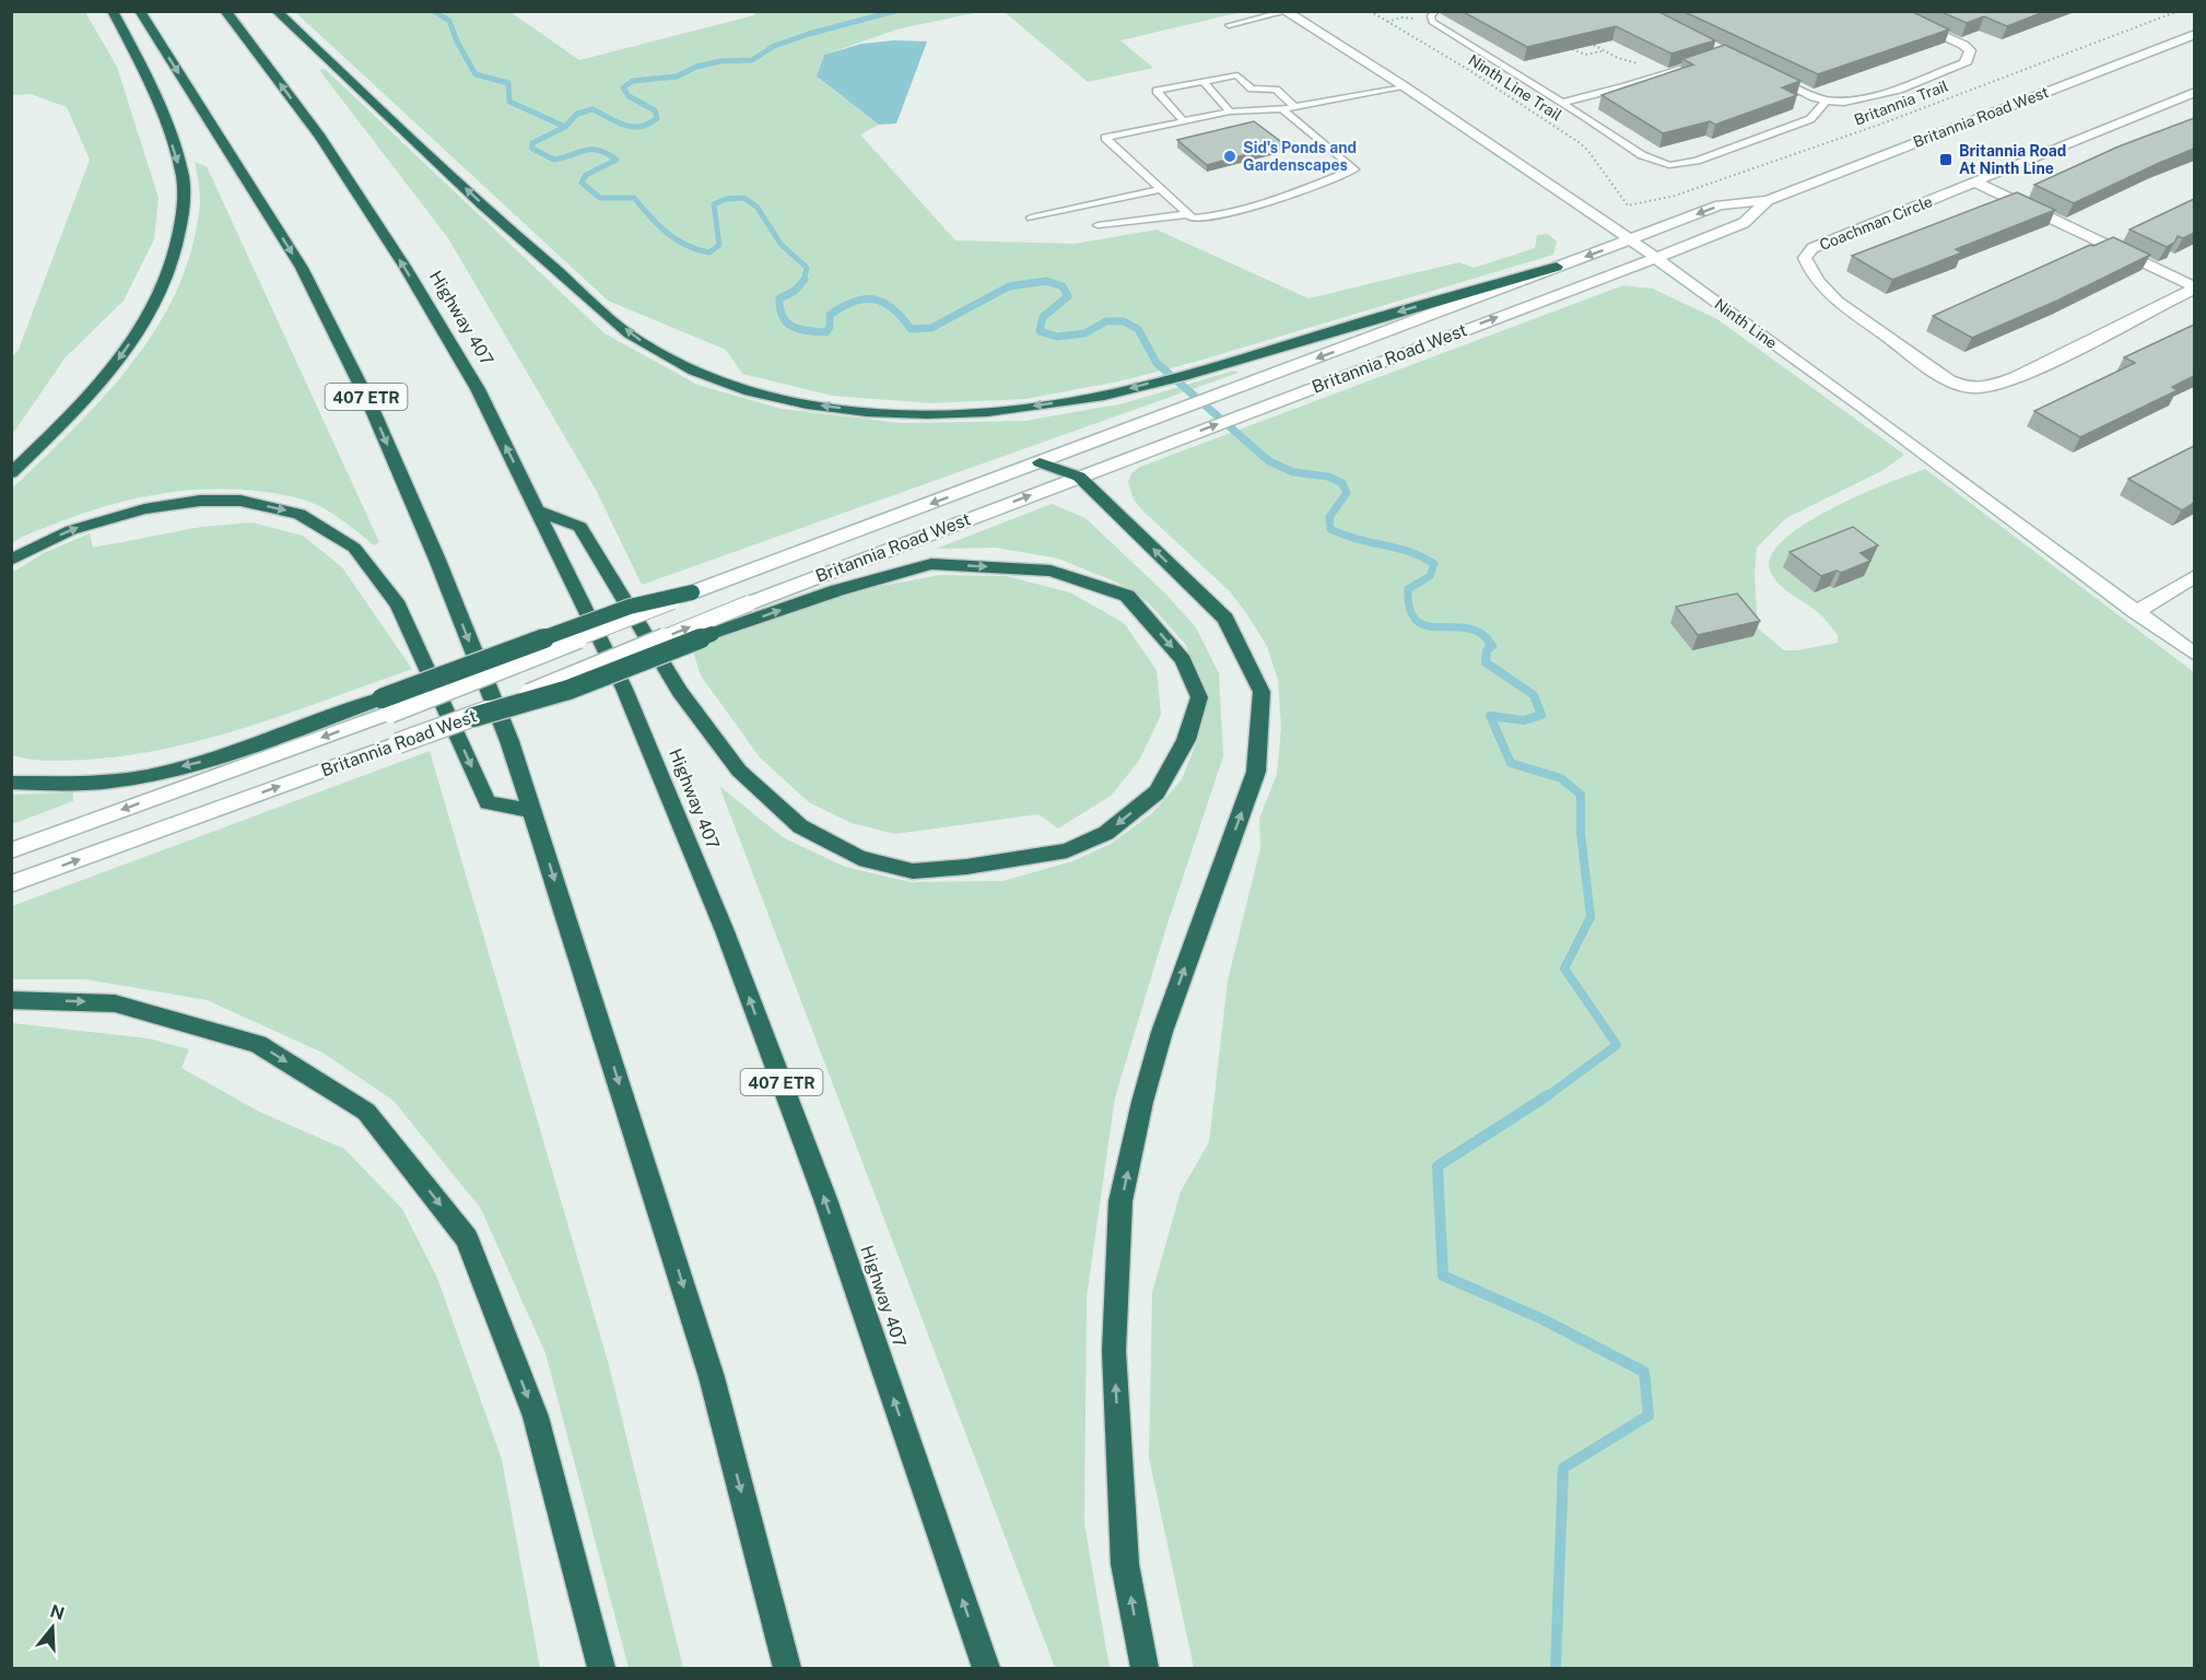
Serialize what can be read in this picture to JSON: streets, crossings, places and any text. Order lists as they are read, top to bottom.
{
  "streets": {
    "highway": ["Highway 407", "407 ETR"],
    "main road": ["Britannia Road West", "Coachman Circle", "Ninth Line"],
    "path": ["Ninth Line Trail", "Britannia Trail"]
  },
  "crossings": [
    ["Ninth Line Trail", "Britannia Trail"],
    ["Britannia Road West", "Ninth Line"]
  ],
  "places": {
    "other": ["Sid's Ponds and Gardenscapes"],
    "transit": ["Britannia Road At Ninth Line"]
  },
  "north": "top"
}
